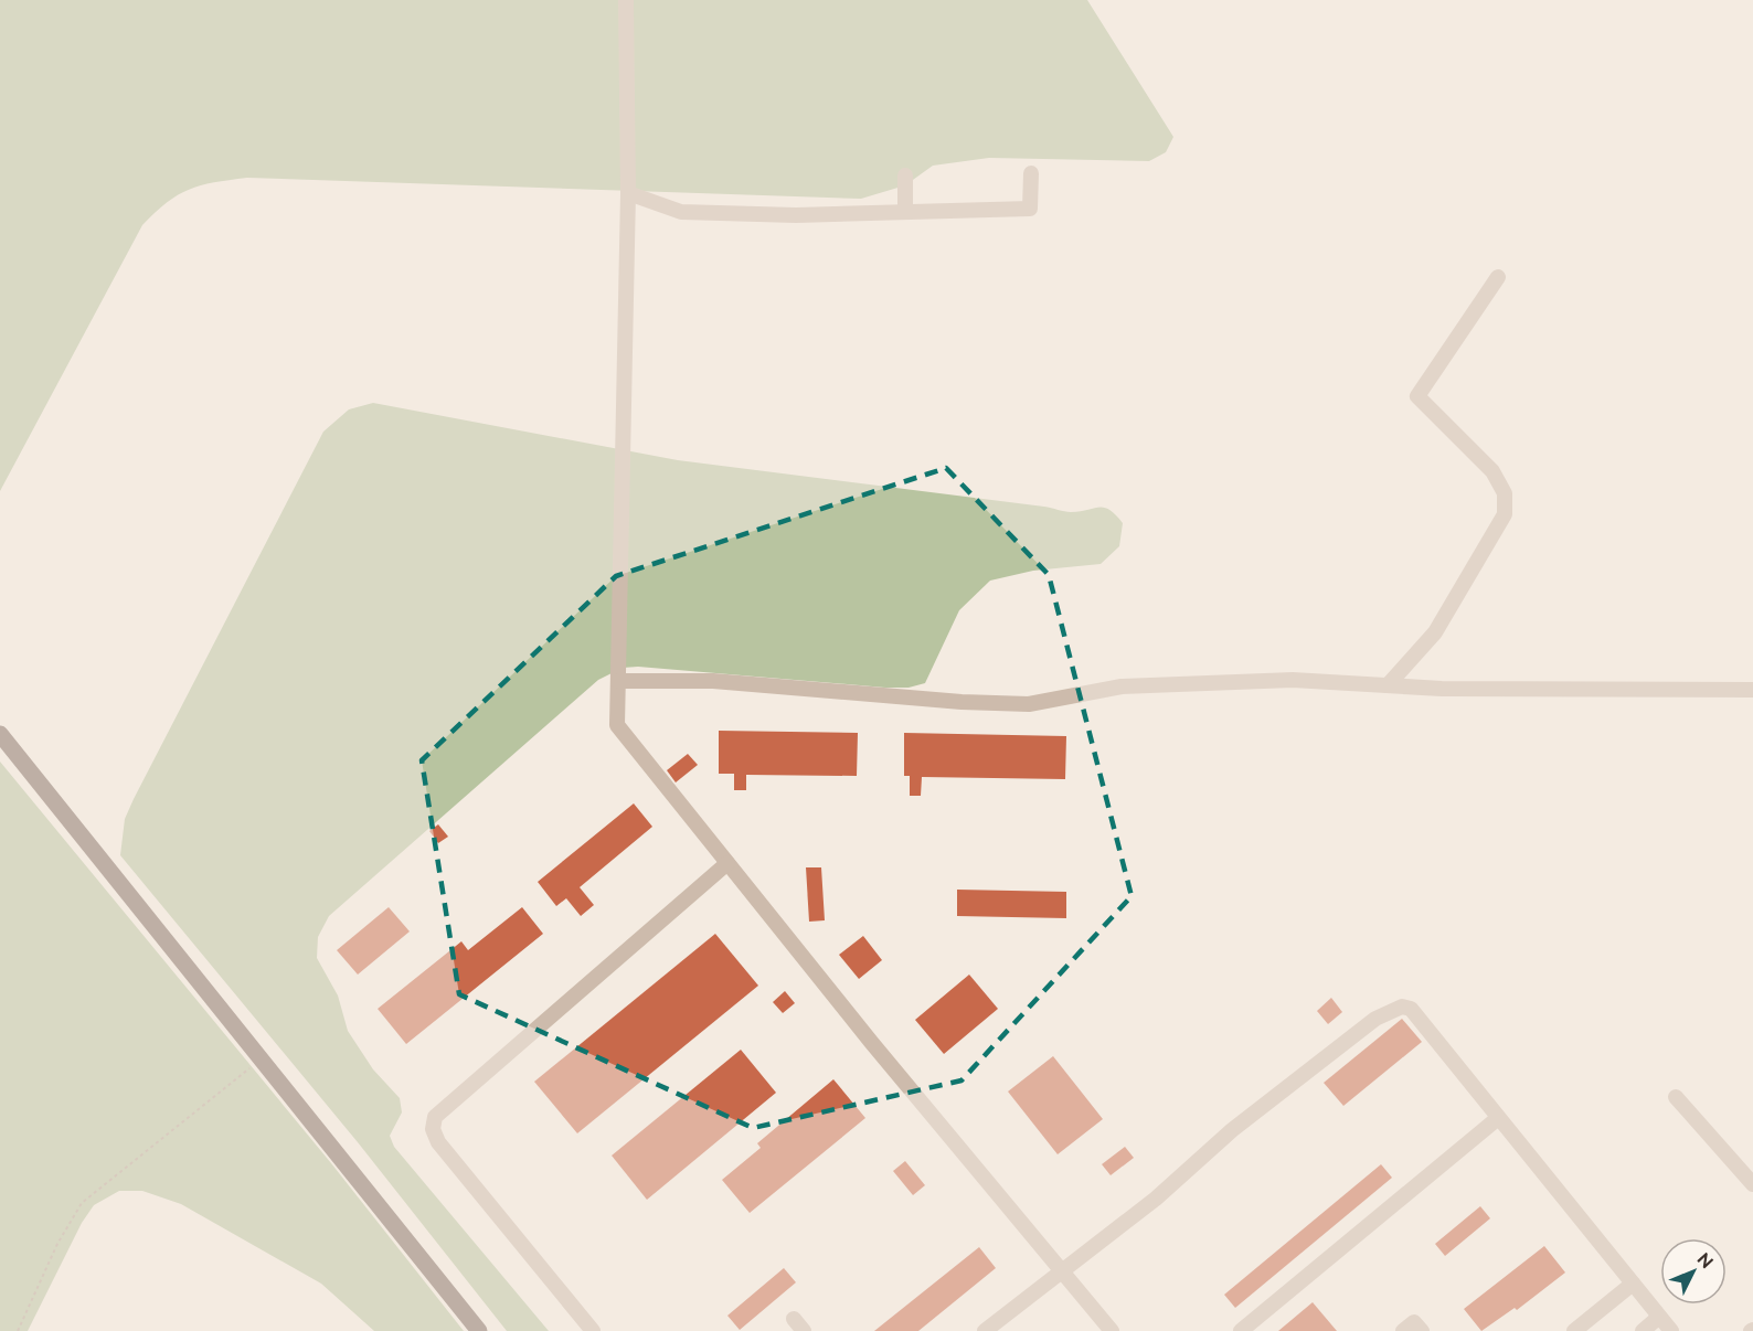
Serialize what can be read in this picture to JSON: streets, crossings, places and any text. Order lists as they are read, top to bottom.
{
  "north": "top right"
}
